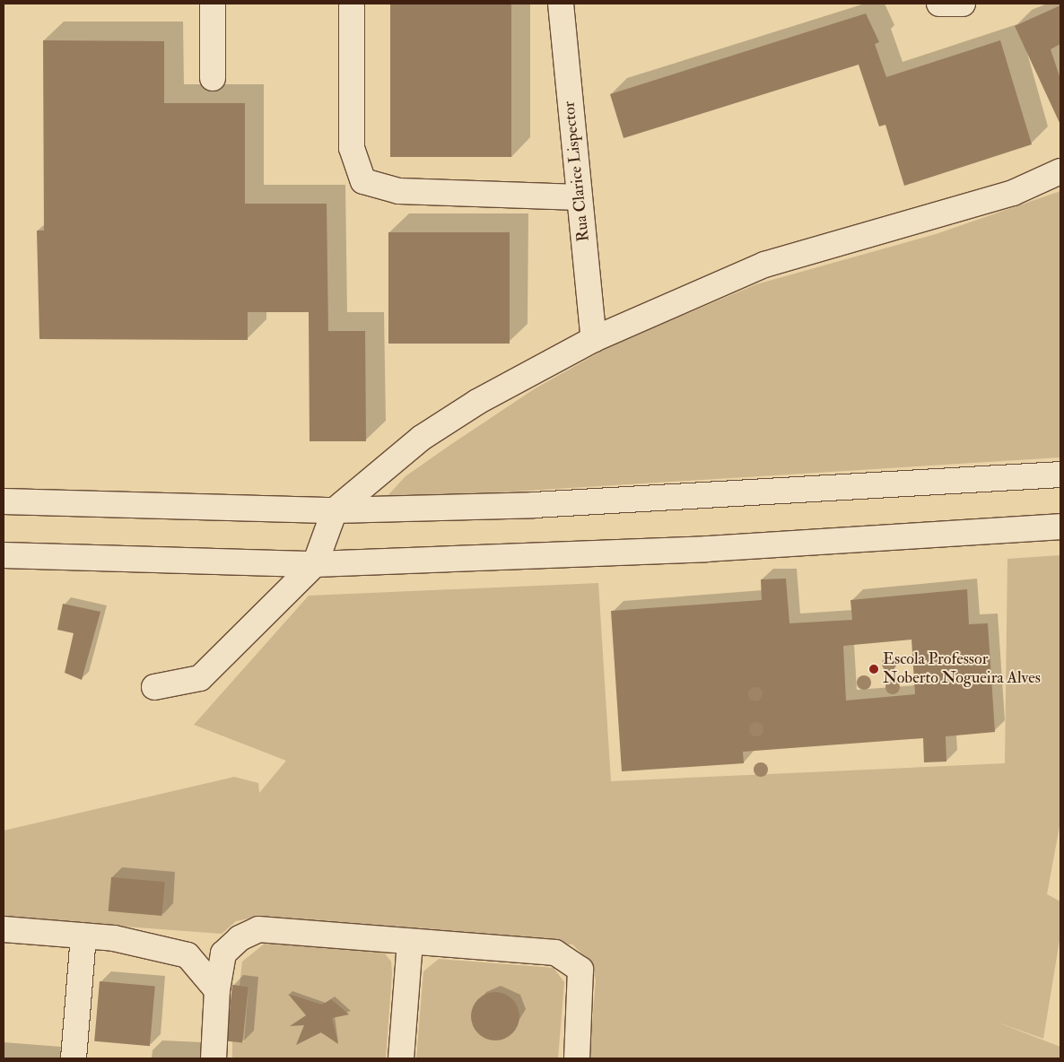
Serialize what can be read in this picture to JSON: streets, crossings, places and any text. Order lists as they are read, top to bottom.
{
  "streets": {
    "street": ["Rua Clarice Lispector"]
  },
  "places": ["Escola Professor Noberto Nogueira Alves"]
}
